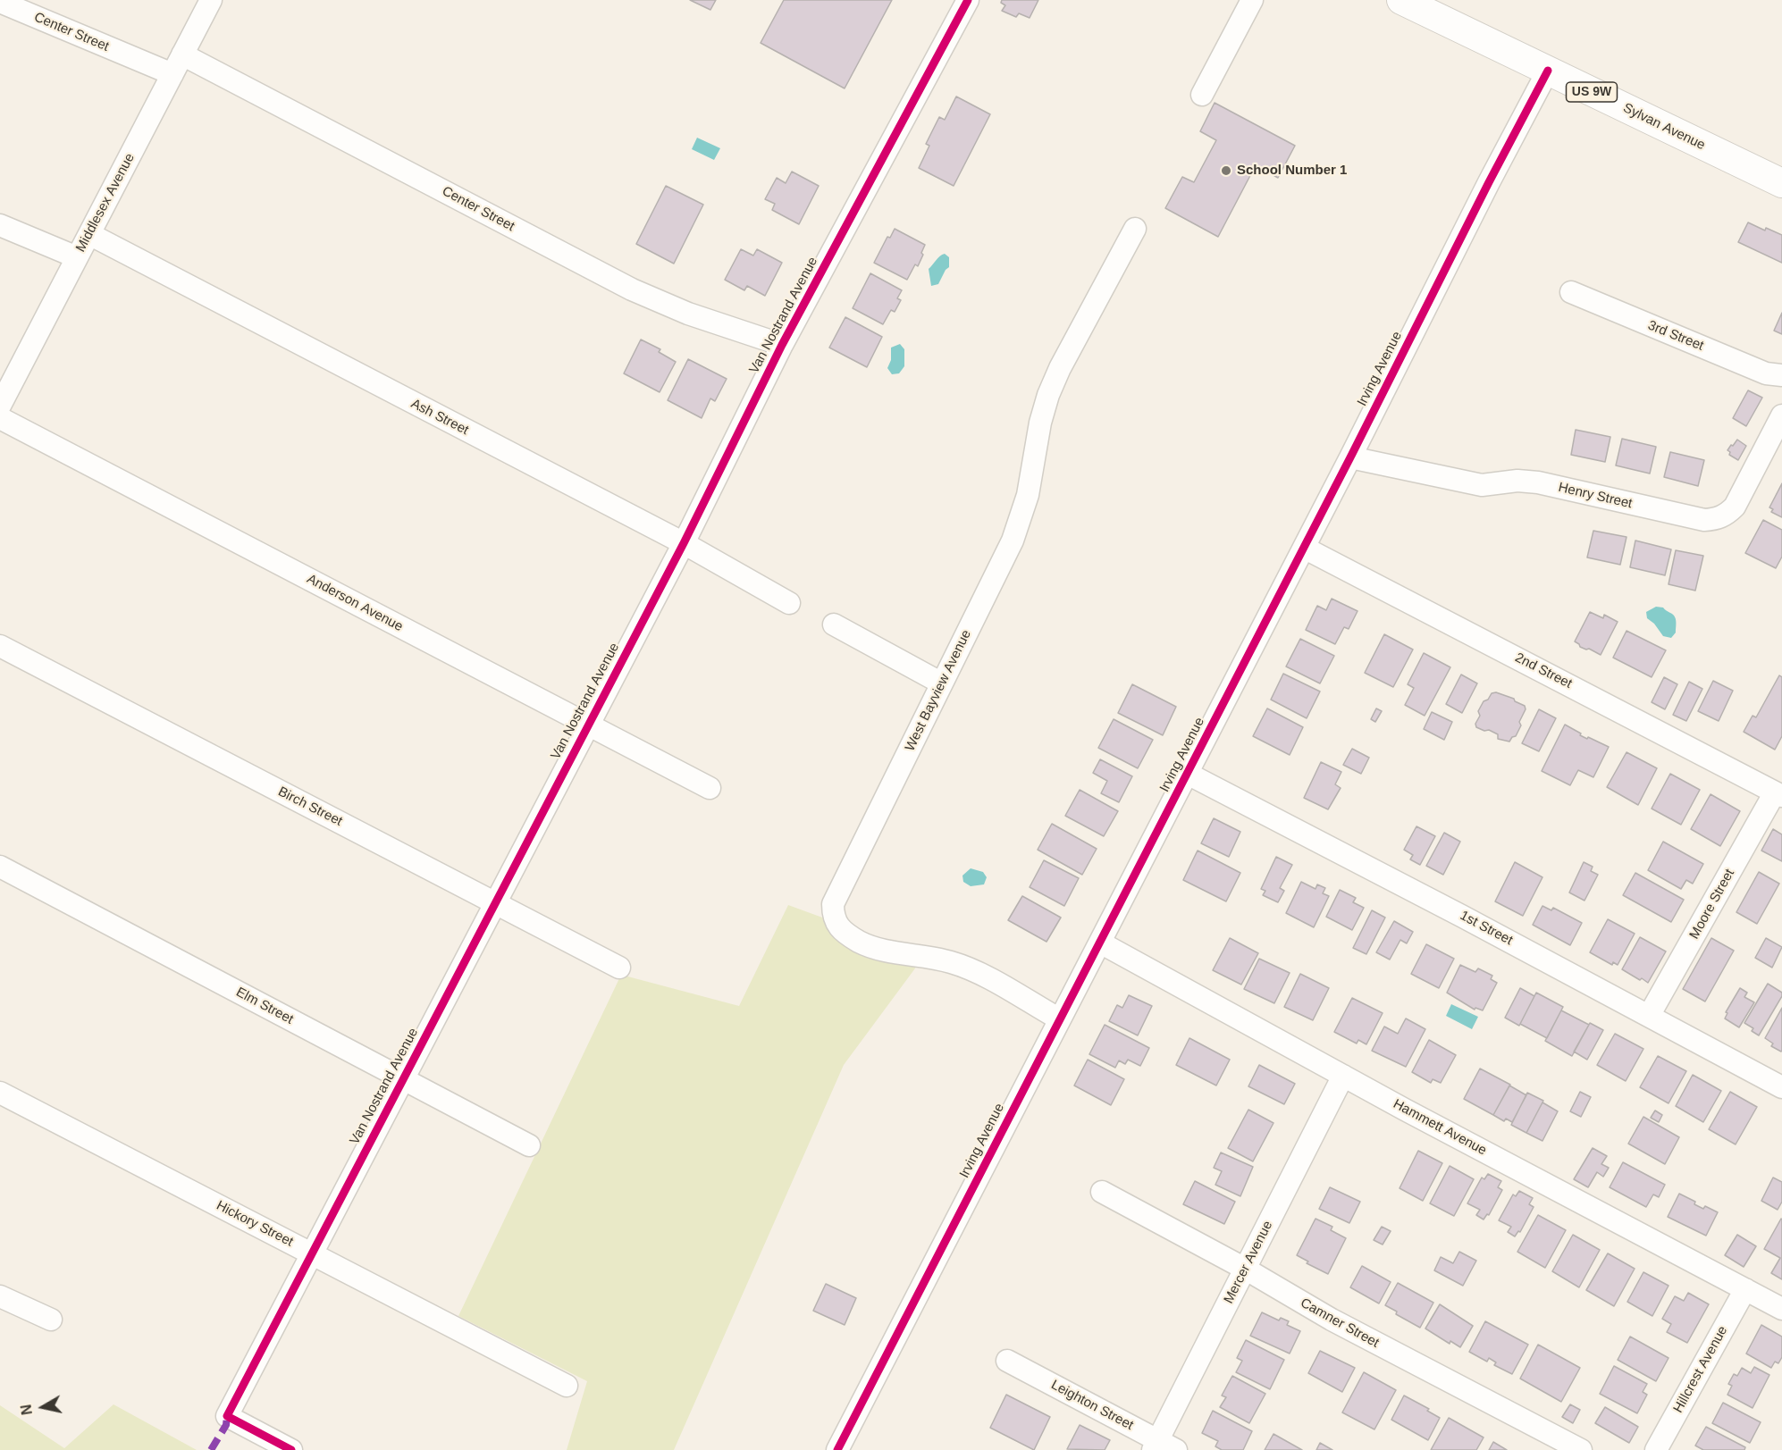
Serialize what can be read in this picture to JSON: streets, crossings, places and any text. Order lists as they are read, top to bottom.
{
  "streets": {
    "main road": ["US 9W", "Sylvan Avenue"],
    "street": [
      "Center Street",
      "Middlesex Avenue",
      "Van Nostrand Avenue",
      "3rd Street",
      "Irving Avenue",
      "Ash Street",
      "Henry Street",
      "Anderson Avenue",
      "2nd Street",
      "West Bayview Avenue",
      "Birch Street",
      "Moore Street",
      "1st Street",
      "Elm Street",
      "Hammett Avenue",
      "Hickory Street",
      "Mercer Avenue",
      "Camner Street",
      "Hillcrest Avenue",
      "Leighton Street"
    ]
  },
  "crossings": [
    ["Center Street", "Middlesex Avenue"],
    ["Center Street", "Van Nostrand Avenue"],
    ["Sylvan Avenue", "Irving Avenue"],
    ["Middlesex Avenue", "Ash Street"],
    ["Van Nostrand Avenue", "Ash Street"],
    ["Van Nostrand Avenue", "Anderson Avenue"],
    ["Van Nostrand Avenue", "Birch Street"],
    ["Van Nostrand Avenue", "Elm Street"],
    ["Van Nostrand Avenue", "Hickory Street"],
    ["Irving Avenue", "Henry Street"],
    ["Irving Avenue", "2nd Street"],
    ["Irving Avenue", "West Bayview Avenue"],
    ["Irving Avenue", "1st Street"],
    ["Irving Avenue", "Hammett Avenue"],
    ["2nd Street", "Moore Street"],
    ["Moore Street", "1st Street"],
    ["Hammett Avenue", "Mercer Avenue"],
    ["Hammett Avenue", "Hillcrest Avenue"],
    ["Mercer Avenue", "Camner Street"],
    ["Mercer Avenue", "Leighton Street"]
  ],
  "places": ["School Number 1"],
  "north": "left"
}
